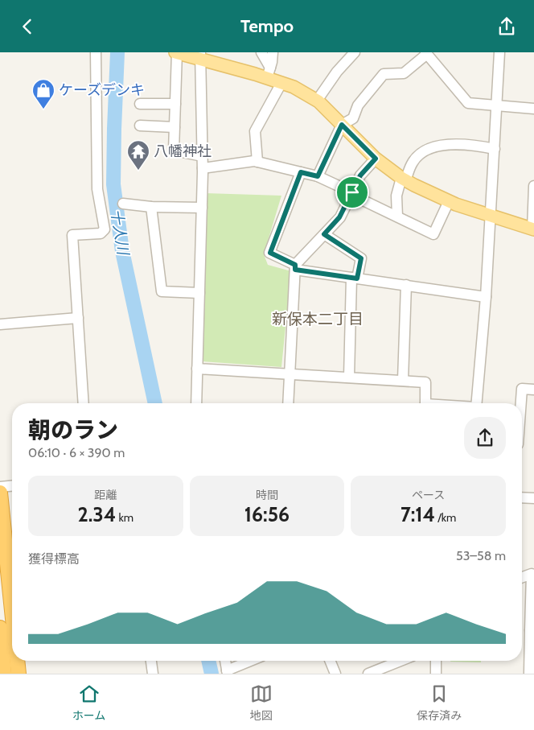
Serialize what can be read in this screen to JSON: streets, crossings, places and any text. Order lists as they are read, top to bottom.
{
  "districts": ["新保本二丁目"],
  "water": ["十人川"],
  "places": {
    "shop": ["ケーズデンキ"],
    "temple": ["八幡神社"]
  },
  "page": {
    "header": "Tempo",
    "heading": ["朝のラン", "06:10 · 6 × 390 m"],
    "stats": [
      ["距離", "2.34 km"],
      ["時間", "16:56"],
      ["ペース", "7:14 /km"]
    ],
    "chart": ["獲得標高", "53–58 m"],
    "tabs": ["ホーム", "地図", "保存済み"]
  }
}
